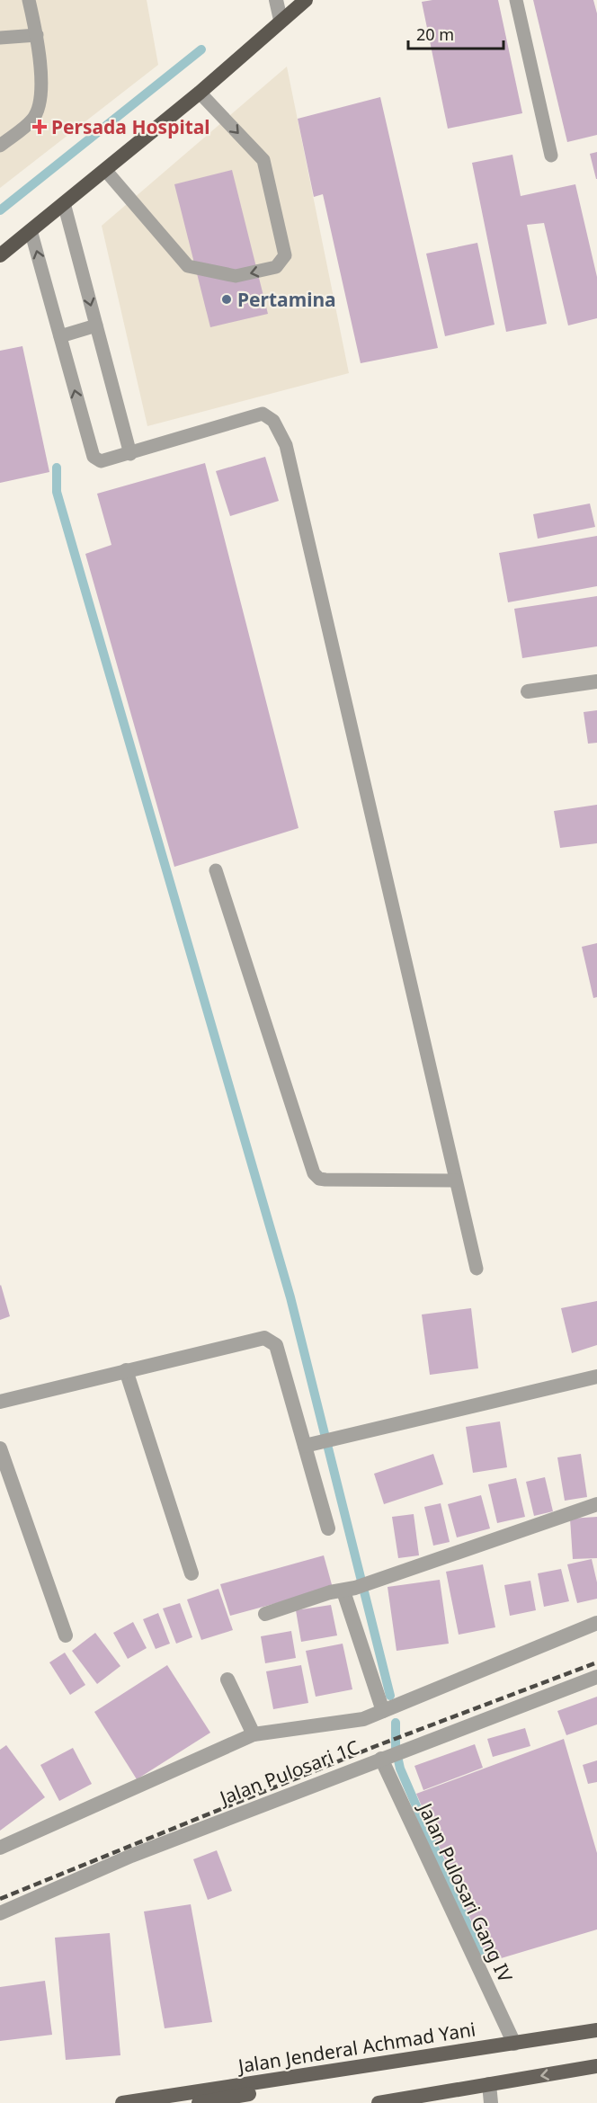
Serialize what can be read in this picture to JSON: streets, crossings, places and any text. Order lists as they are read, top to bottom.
{
  "streets": {
    "main road": ["Jalan Jenderal Achmad Yani"],
    "street": ["Jalan Pulosari 1C", "Jalan Pulosari Gang IV"]
  },
  "crossings": [
    ["Jalan Pulosari 1C", "Jalan Pulosari Gang IV"],
    ["Jalan Pulosari Gang IV", "Jalan Jenderal Achmad Yani"]
  ],
  "places": {
    "health": ["Persada Hospital"],
    "other": ["Pertamina"]
  },
  "scale_bar": "20 m"
}
